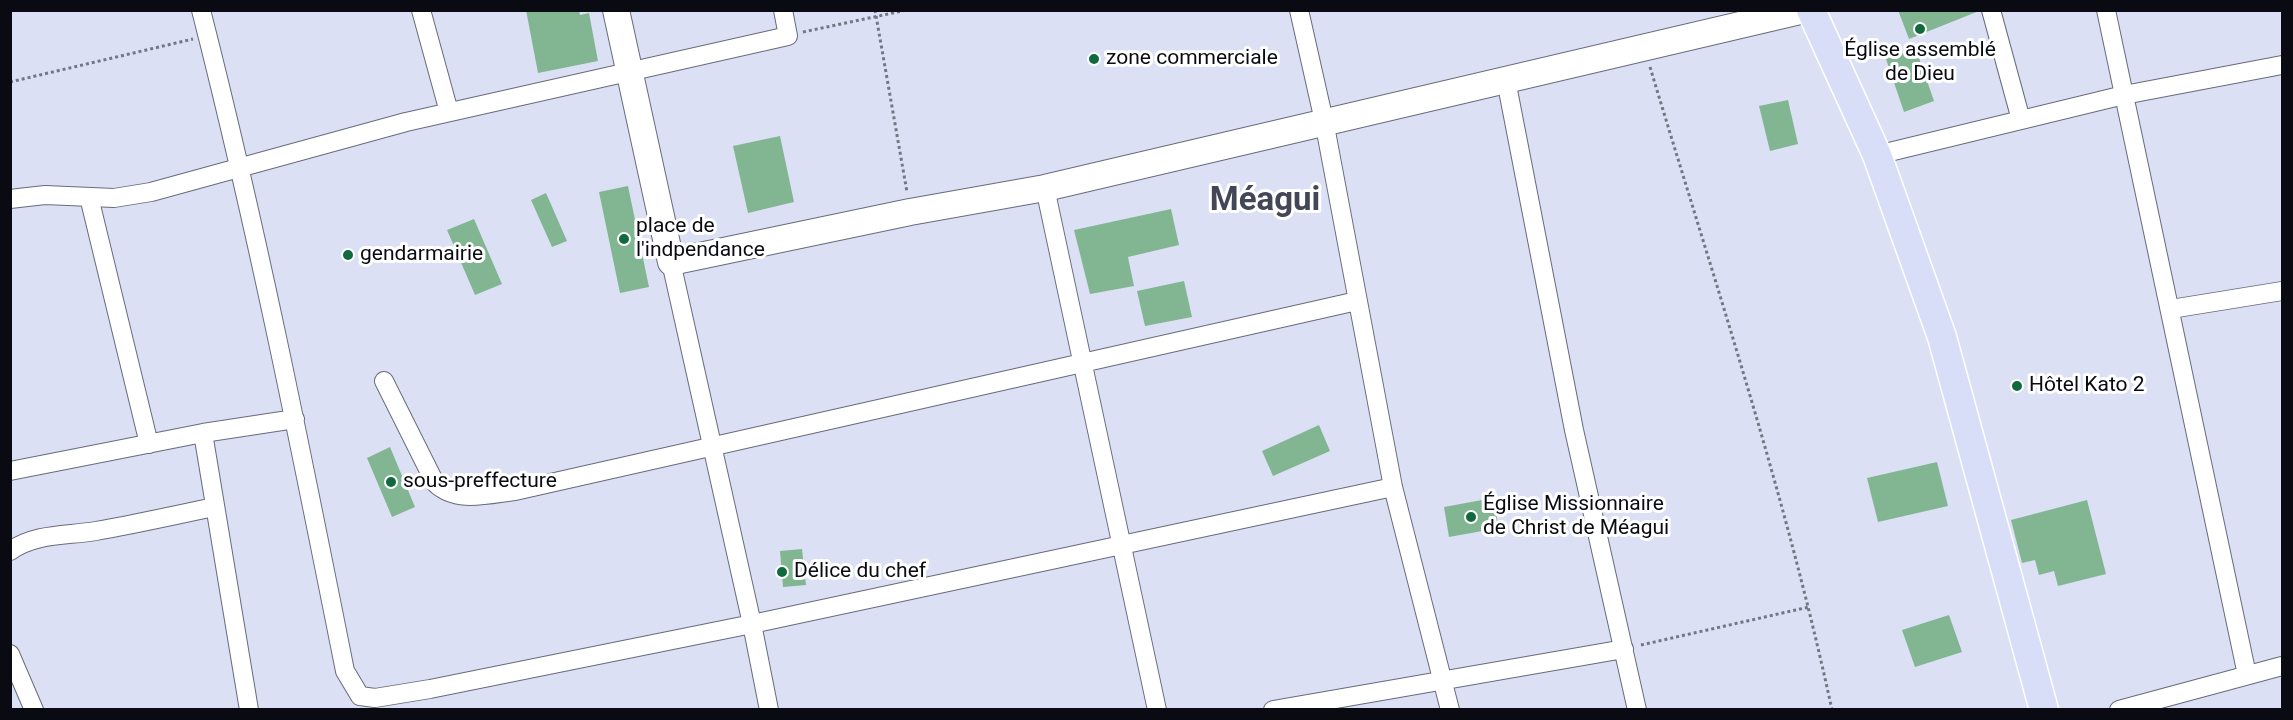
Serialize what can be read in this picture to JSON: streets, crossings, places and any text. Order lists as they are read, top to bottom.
{
  "districts": ["Méagui"],
  "places": [
    "Église assemblé de Dieu",
    "zone commerciale",
    "place de l'indpendance",
    "gendarmairie",
    "Hôtel Kato 2",
    "sous-preffecture",
    "Église Missionnaire de Christ de Méagui",
    "Délice du chef"
  ]
}
